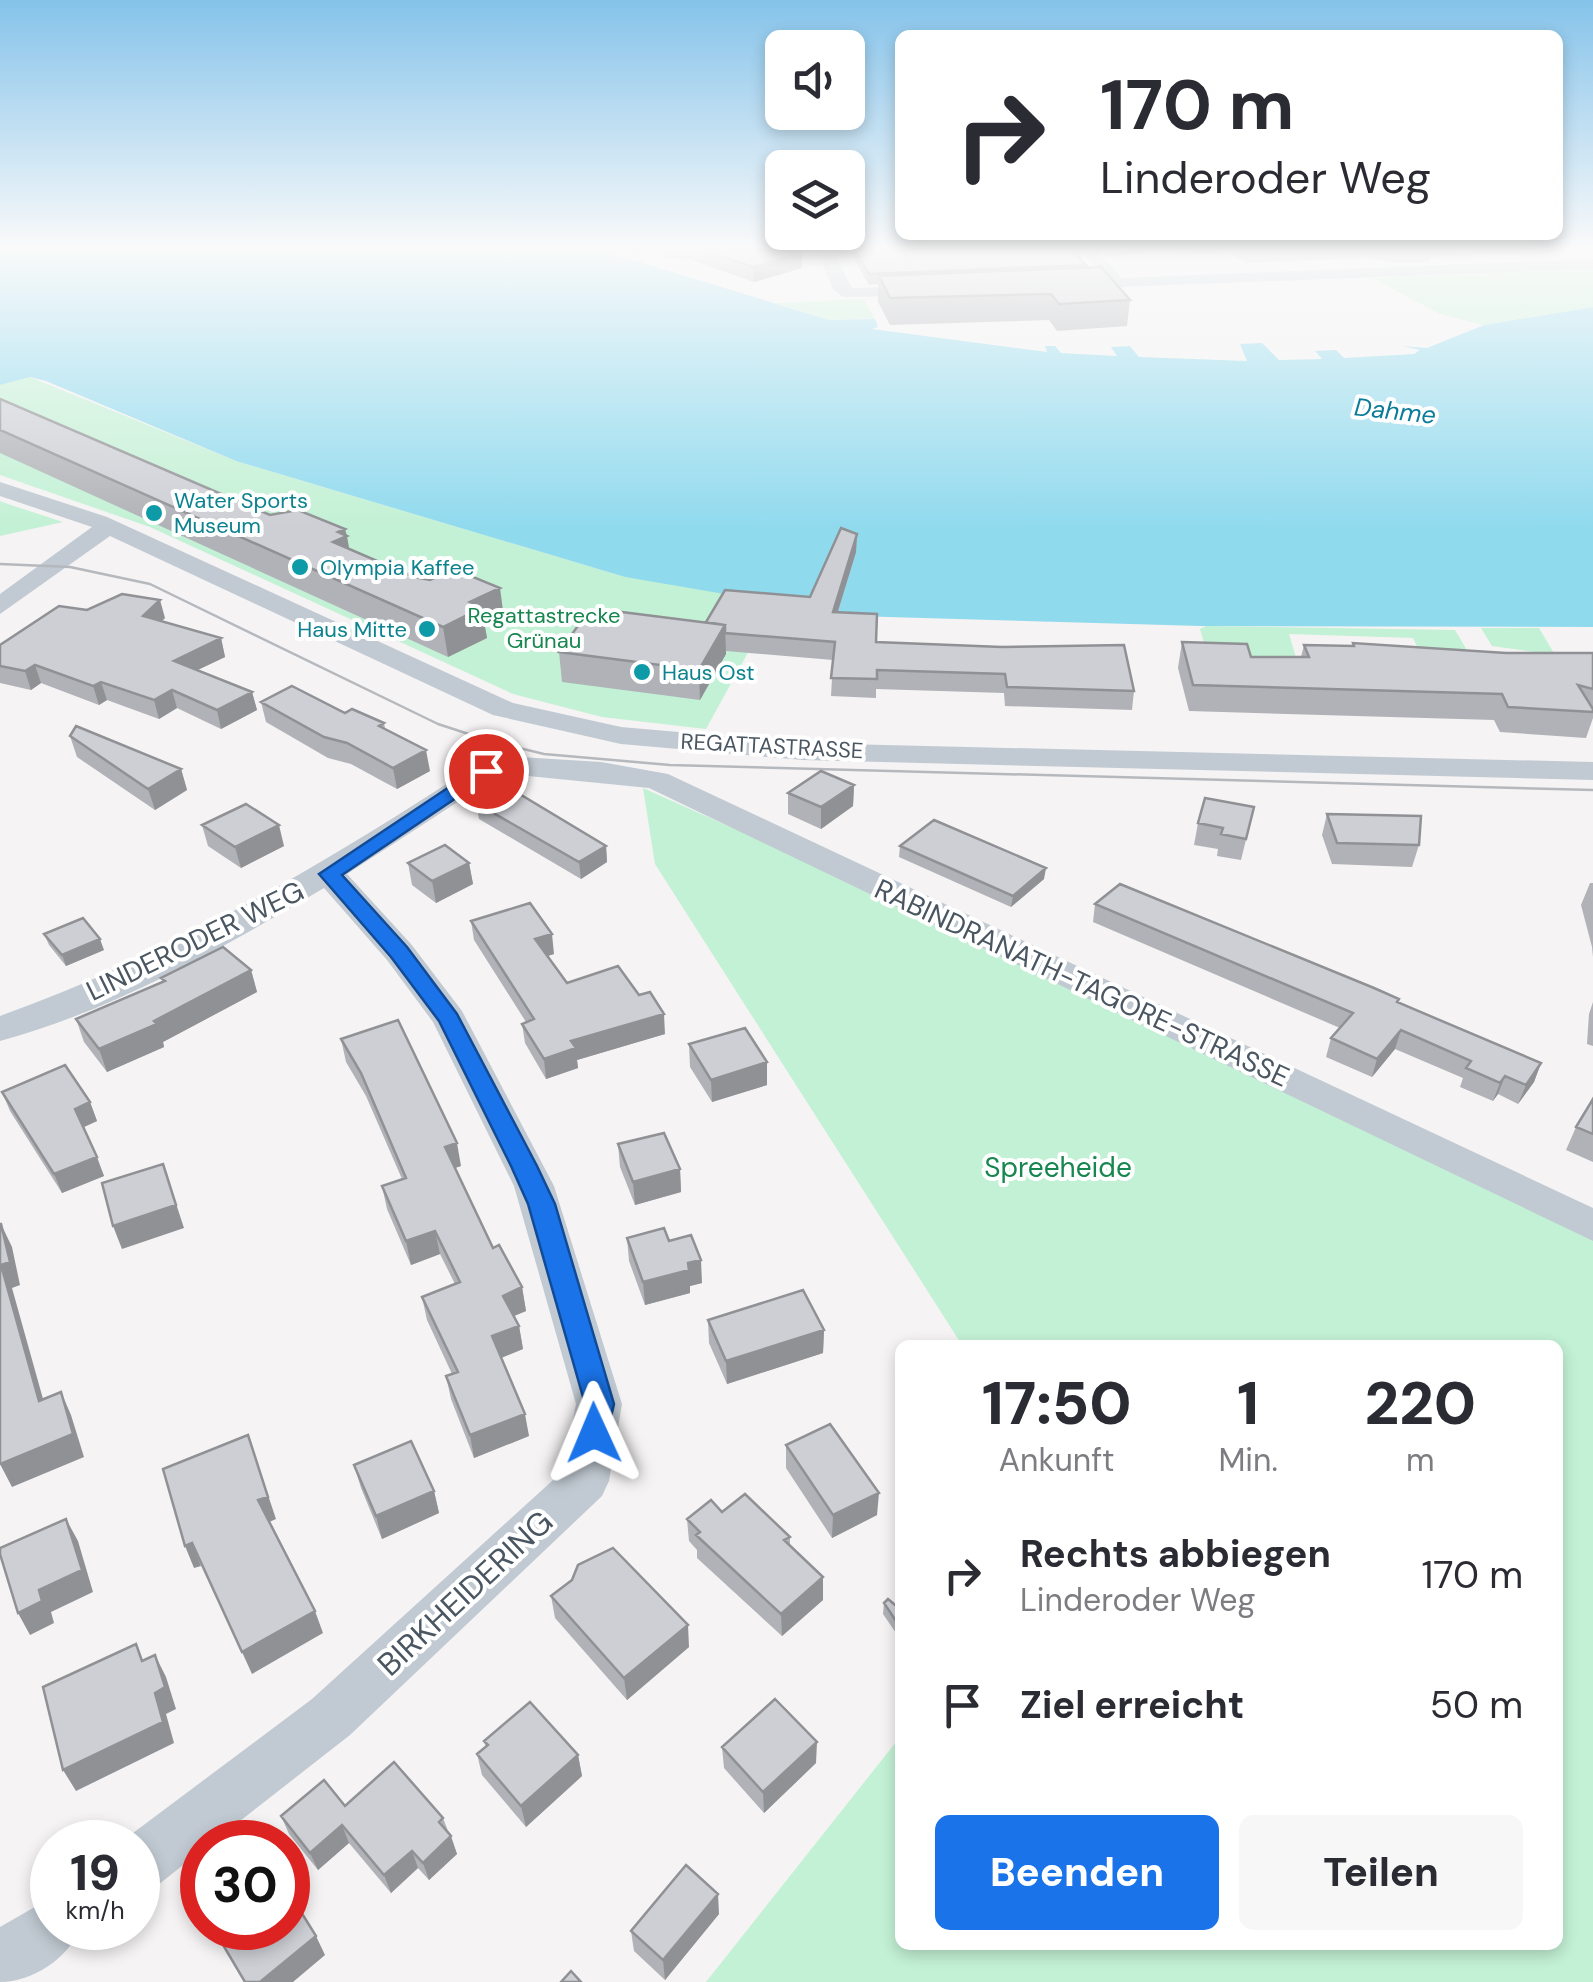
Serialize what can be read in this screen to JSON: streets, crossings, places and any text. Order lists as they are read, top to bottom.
{
  "streets": {
    "street": [
      "REGATTASTRASSE",
      "LINDERODER WEG",
      "RABINDRANATH-TAGORE-STRASSE",
      "BIRKHEIDERING"
    ]
  },
  "crossings": [
    ["LINDERODER WEG", "RABINDRANATH-TAGORE-STRASSE"],
    ["LINDERODER WEG", "BIRKHEIDERING"]
  ],
  "water": ["Dahme"],
  "parks": ["Regattastrecke Grünau", "Spreeheide"],
  "places": [
    "Water Sports Museum",
    "Olympia Kaffee",
    "Haus Mitte",
    "Haus Ost"
  ],
  "page": {
    "turn": ["170 m", "Linderoder Weg"],
    "eta": [
      "17:50",
      "Ankunft",
      "1",
      "Min.",
      "220",
      "m"
    ],
    "list": [
      {
        "name": "Rechts abbiegen",
        "note": "Linderoder Weg",
        "value": "170 m"
      },
      {
        "name": "Ziel erreicht",
        "value": "50 m"
      }
    ],
    "buttons": ["Beenden", "Teilen"],
    "speed": "19 km/h",
    "limit": "30"
  }
}
